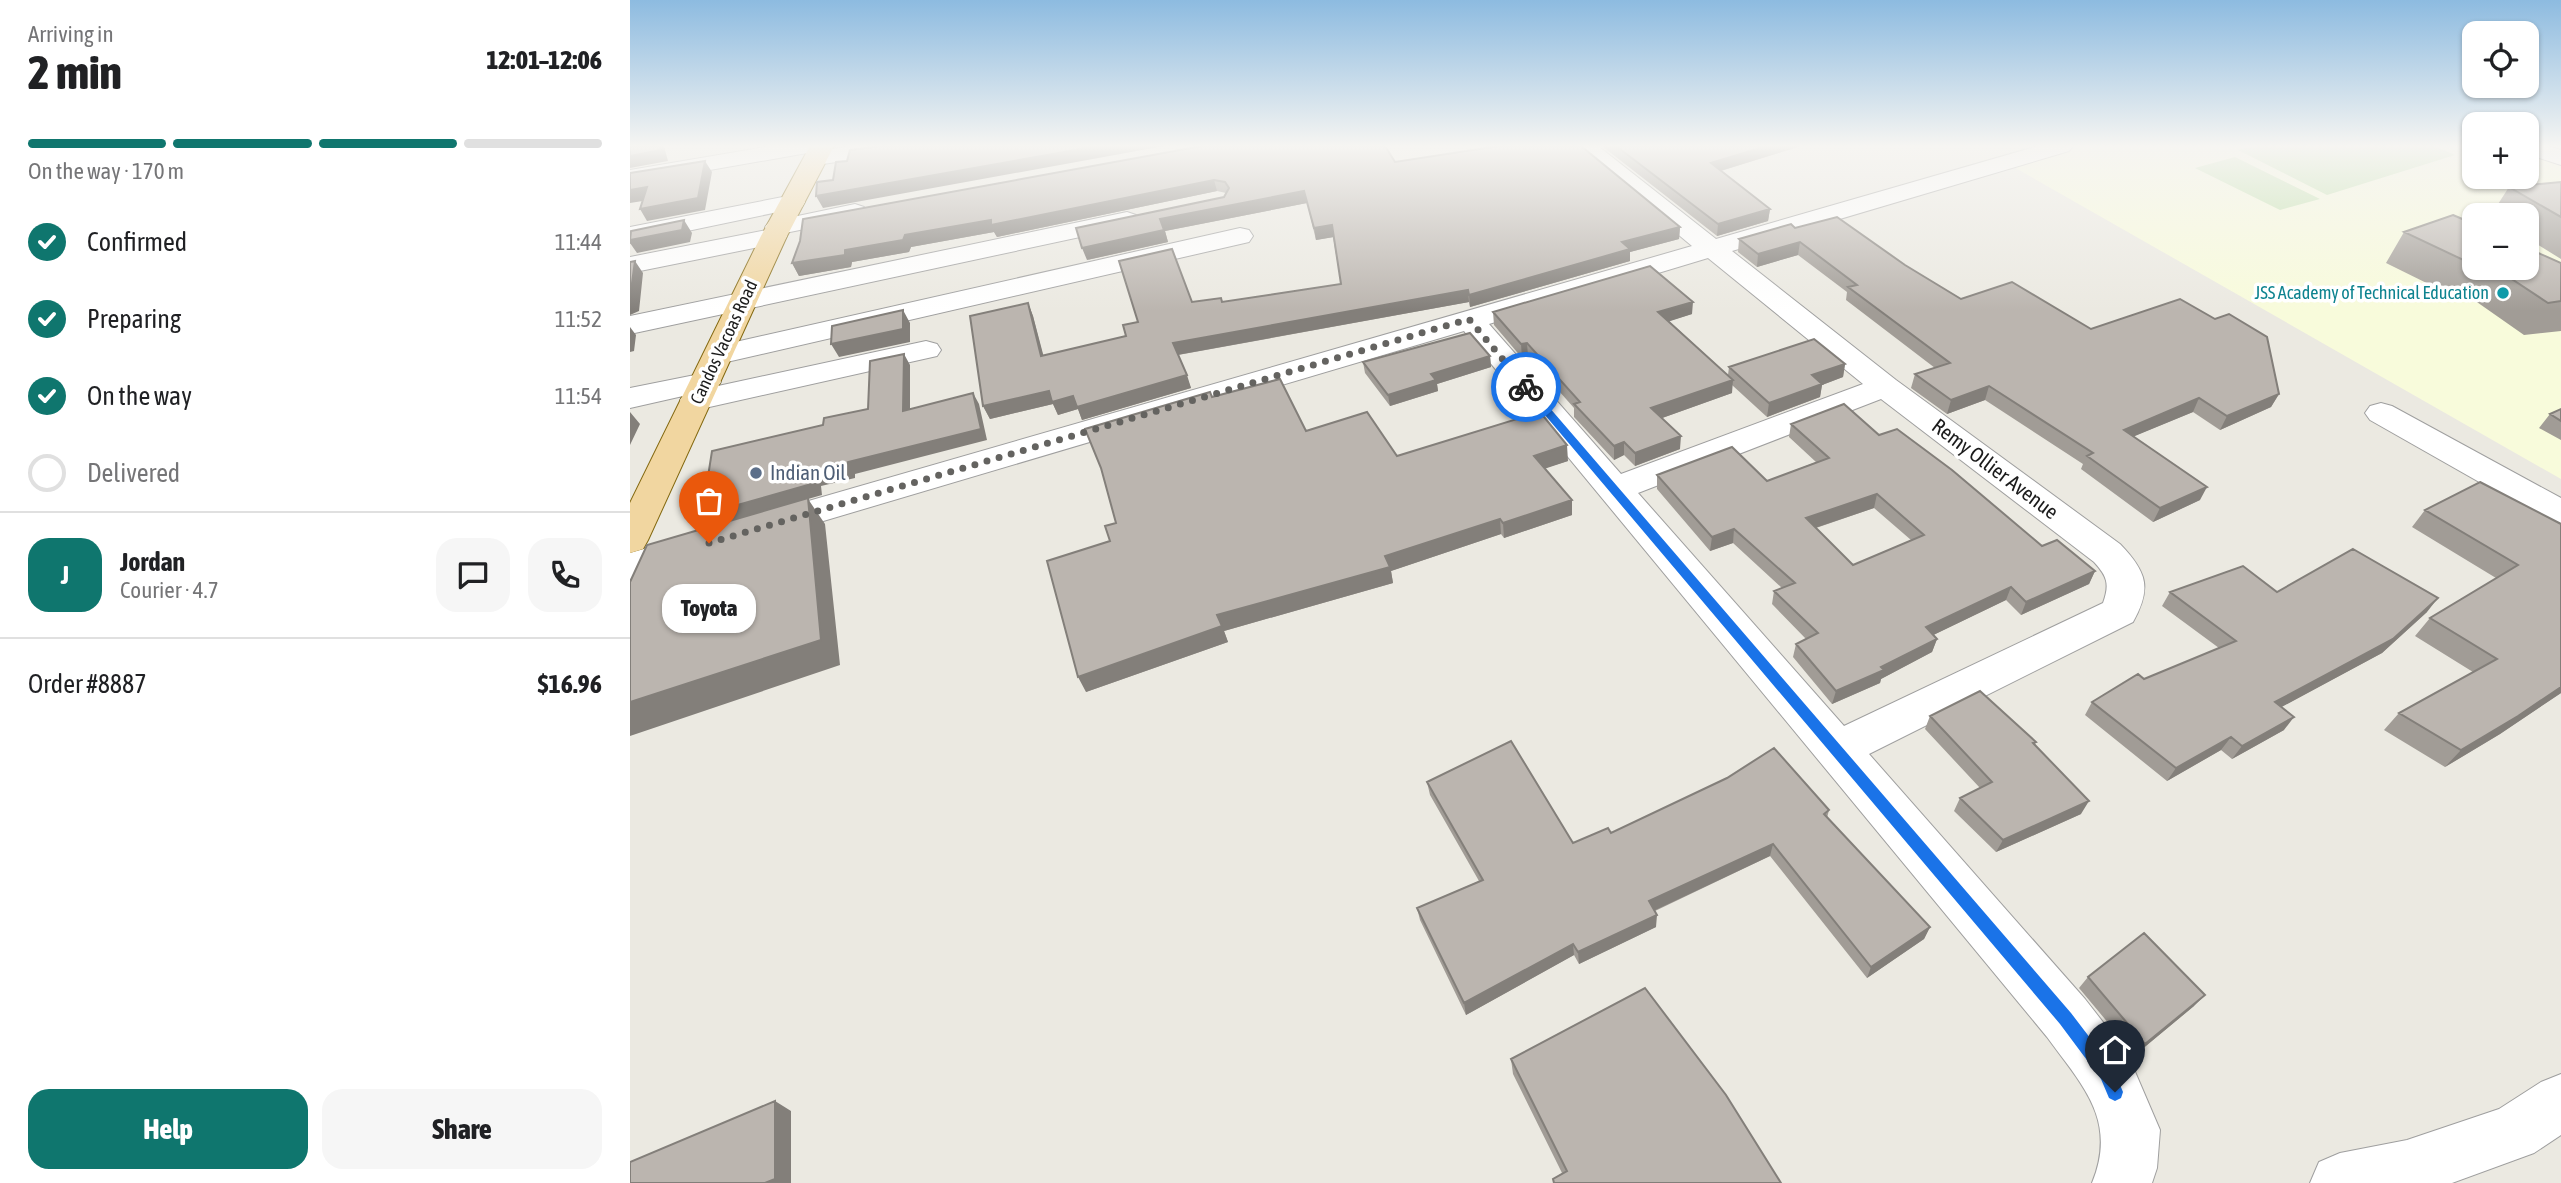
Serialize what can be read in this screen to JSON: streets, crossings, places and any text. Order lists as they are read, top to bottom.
{
  "streets": {
    "main road": ["Candos Vacoas Road"],
    "street": ["Remy Ollier Avenue"]
  },
  "places": ["JSS Academy of Technical Education", "Indian Oil", "Toyota"],
  "page": {
    "heading": ["2 min", "Arriving in", "12:01–12:06"],
    "panel": [
      "Jordan",
      "Courier · 4.7",
      "Order #8887",
      "$16.96"
    ],
    "map_buttons": ["+", "−"],
    "bar": "On the way · 170 m",
    "list": [
      ["Confirmed", "11:44"],
      ["Preparing", "11:52"],
      ["On the way", "11:54"],
      "Delivered"
    ],
    "round": "J",
    "bubble": "Toyota",
    "buttons": ["Help", "Share"]
  }
}
